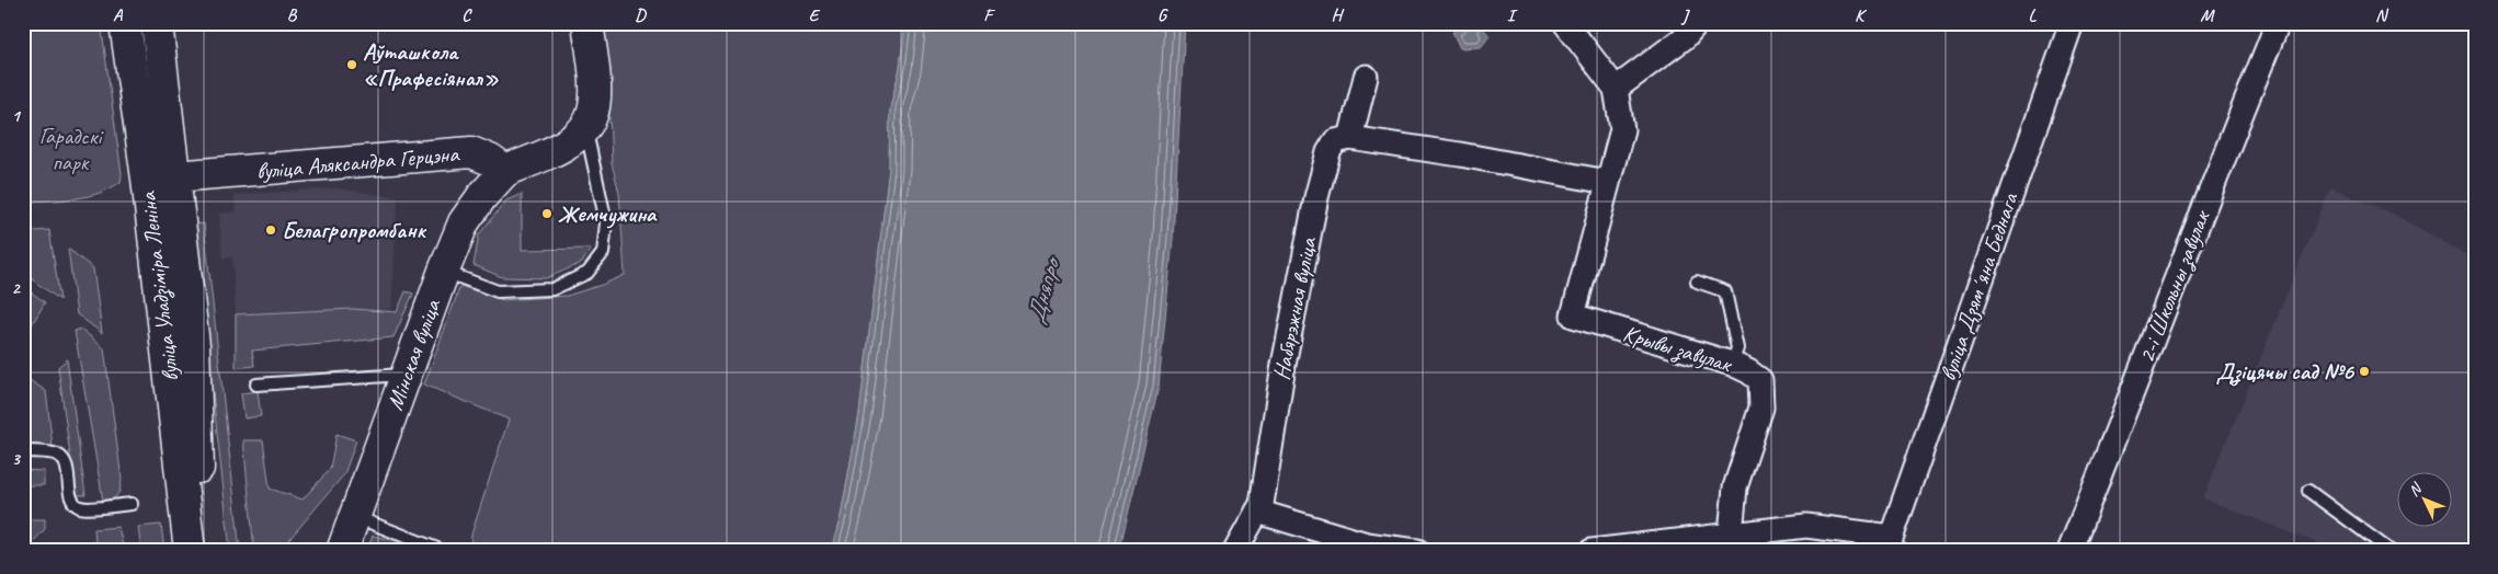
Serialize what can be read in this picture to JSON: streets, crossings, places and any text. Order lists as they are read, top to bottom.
{
  "streets": {
    "main road": ["вуліца Аляксандра Герцэна", "вуліца Уладзіміра Леніна", "Мінская вуліца"],
    "street": [
      "вуліца Дзямʼяна Беднага",
      "2-і Школьны завулак",
      "Набярэжная вуліца",
      "Крывы завулак"
    ]
  },
  "crossings": [
    ["вуліца Аляксандра Герцэна", "вуліца Уладзіміра Леніна"],
    ["вуліца Аляксандра Герцэна", "Мінская вуліца"]
  ],
  "water": ["Дняпро"],
  "parks": ["Гарадскі парк"],
  "places": [
    "Аўташкола «Прафесіянал»",
    "Жемчужина",
    "Белагропромбанк",
    "Дзіцячы сад №6"
  ],
  "north": "top left",
  "grid": {
    "columns": [
      "A",
      "B",
      "C",
      "D",
      "E",
      "F",
      "G",
      "H",
      "I",
      "J",
      "K",
      "L",
      "M",
      "N"
    ],
    "rows": ["1", "2", "3"]
  }
}
